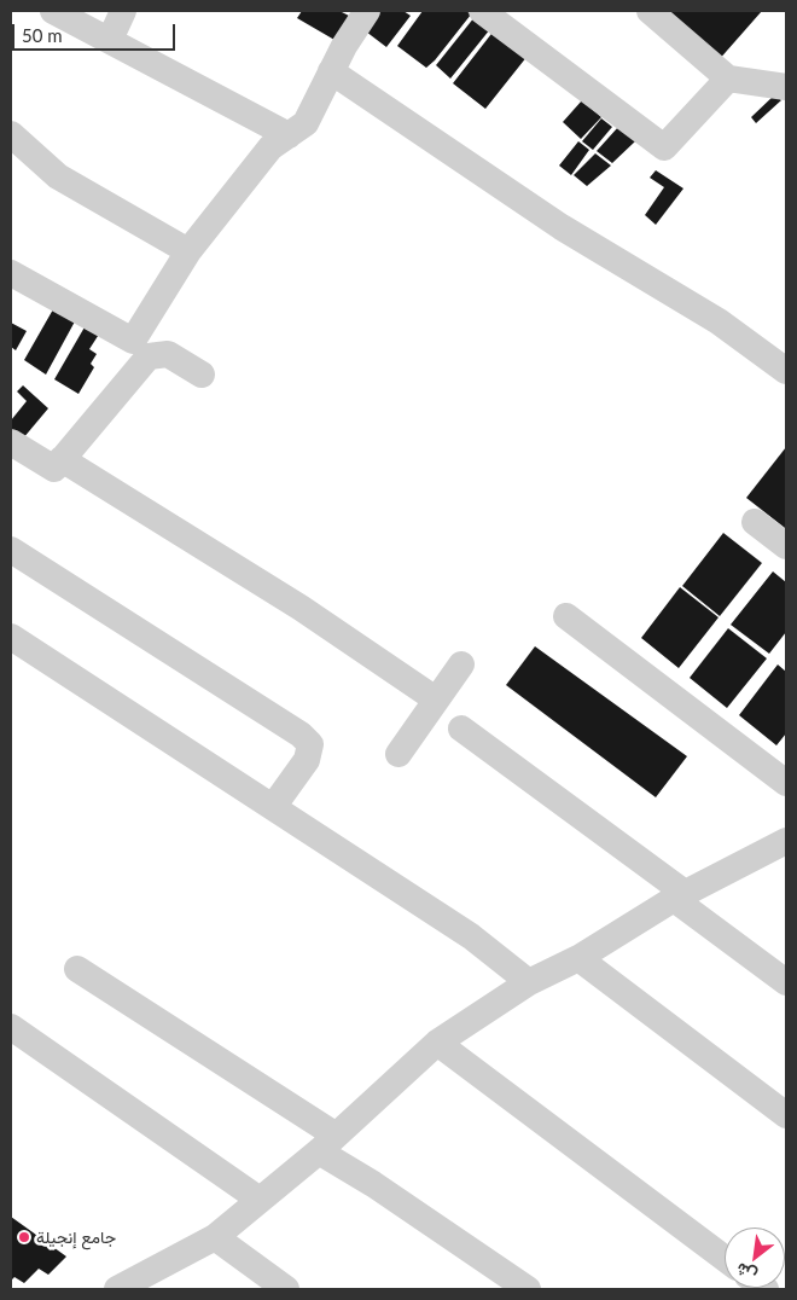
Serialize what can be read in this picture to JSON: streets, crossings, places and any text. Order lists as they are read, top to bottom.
{
  "places": ["جامع إنجيلة"],
  "scale_bar": "50 m",
  "north": "bottom left"
}
